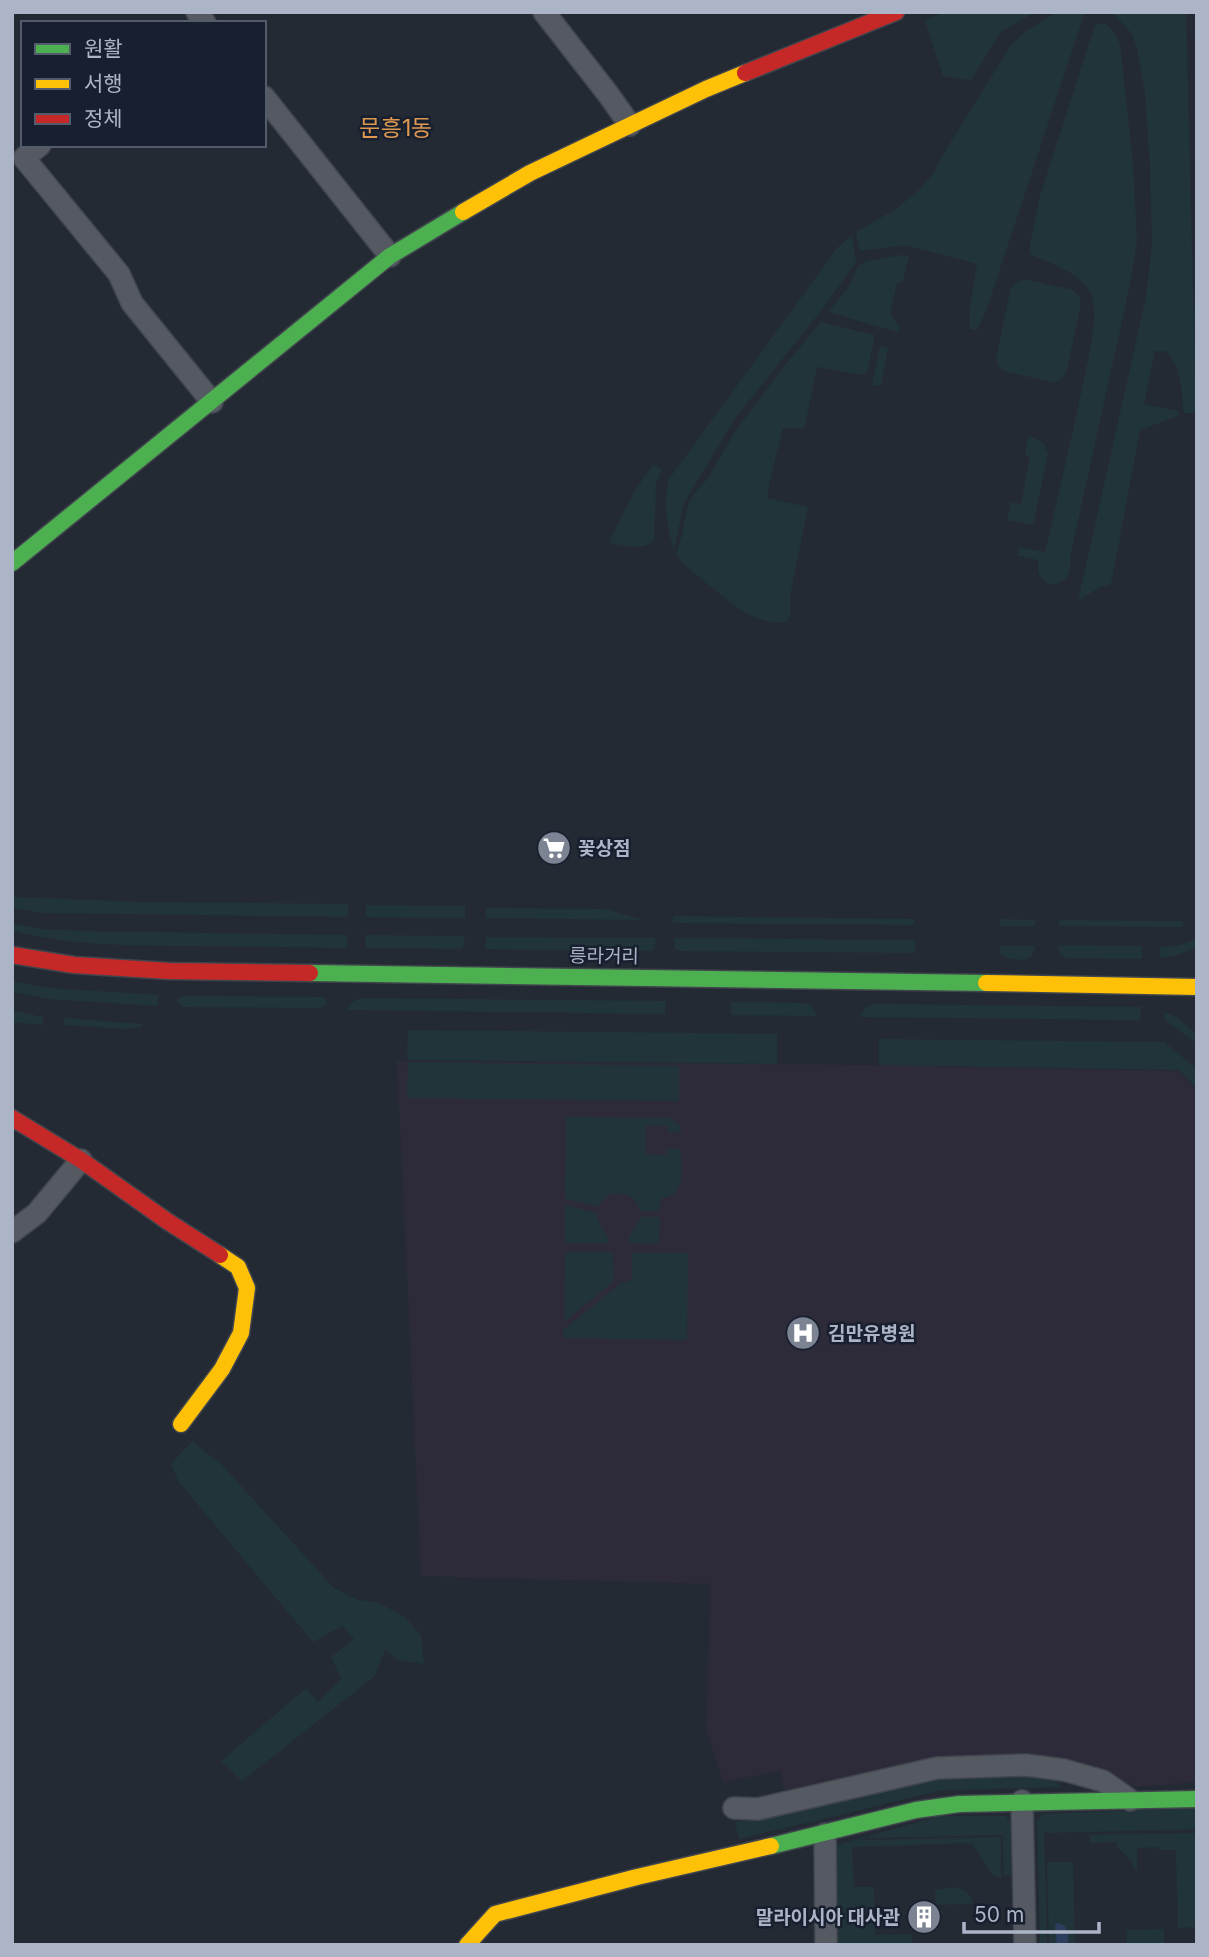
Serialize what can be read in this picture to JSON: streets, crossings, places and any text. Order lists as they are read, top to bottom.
{
  "streets": {
    "street": ["릉라거리"]
  },
  "districts": ["문흥1동"],
  "places": {
    "supermarket": ["꽃상점"],
    "hospital": ["김만유병원"],
    "building": ["말라이시아 대사관"]
  },
  "legend": ["원활", "서행", "정체"],
  "scale_bar": "50 m"
}
